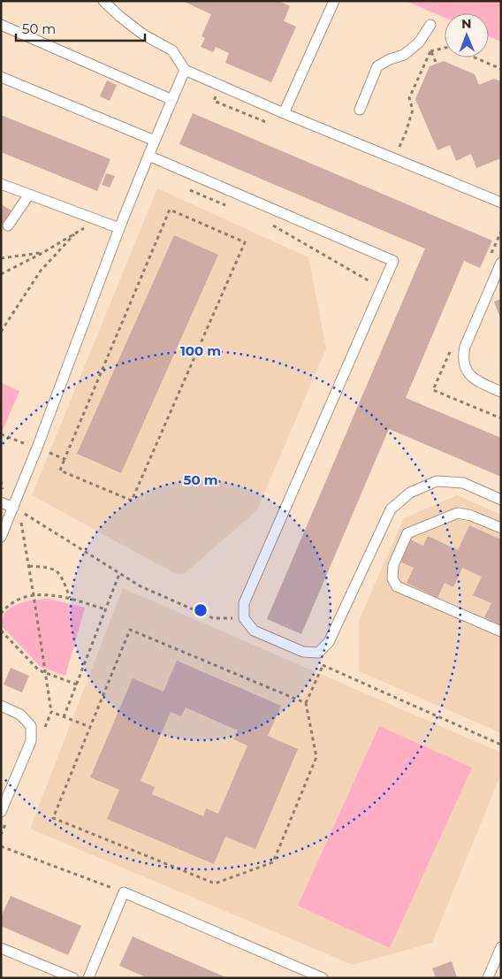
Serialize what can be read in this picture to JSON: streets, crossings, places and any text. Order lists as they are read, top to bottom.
{
  "scale_bar": "50 m",
  "north": "top",
  "rings": ["100 m", "50 m"]
}
